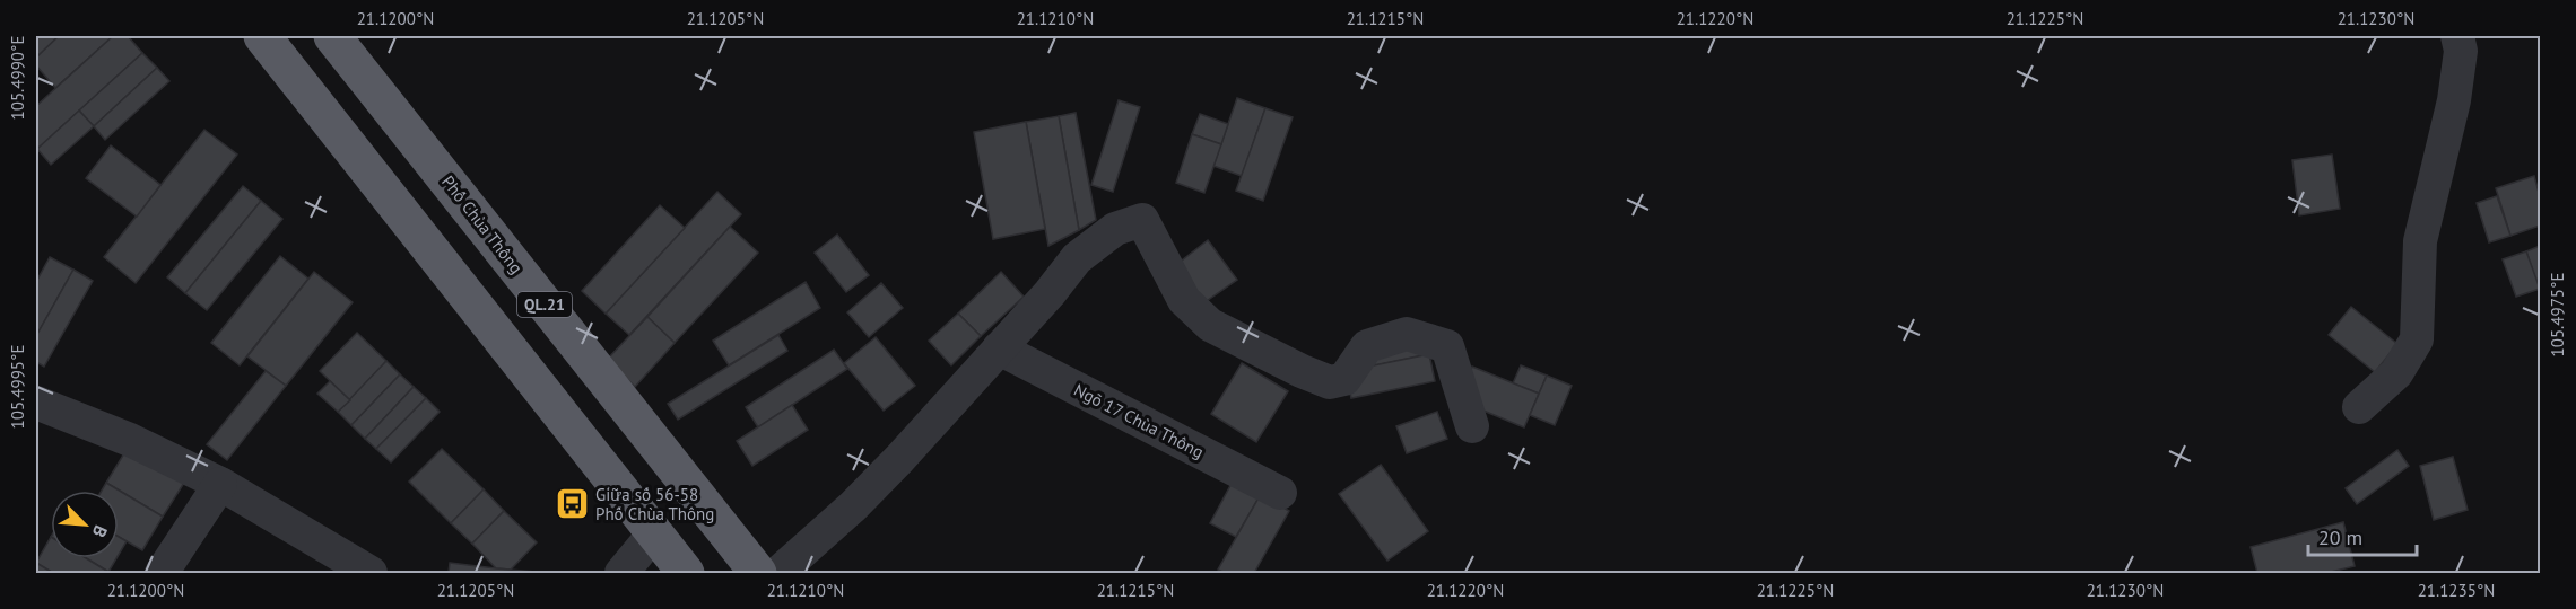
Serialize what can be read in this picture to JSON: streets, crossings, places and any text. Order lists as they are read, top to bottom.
{
  "streets": {
    "highway": ["Phố Chùa Thông", "QL.21"],
    "street": ["Ngõ 17 Chùa Thông"]
  },
  "places": {
    "bus stop": ["Giữa số 56-58 Phố Chùa Thông"]
  },
  "scale_bar": "20 m",
  "north": "bottom right",
  "coordinates": [
    "21.1200°N",
    "21.1205°N",
    "21.1210°N",
    "21.1215°N",
    "21.1220°N",
    "21.1225°N",
    "21.1230°N",
    "105.4990°E",
    "105.4975°E",
    "105.4995°E",
    "21.1235°N"
  ]
}
